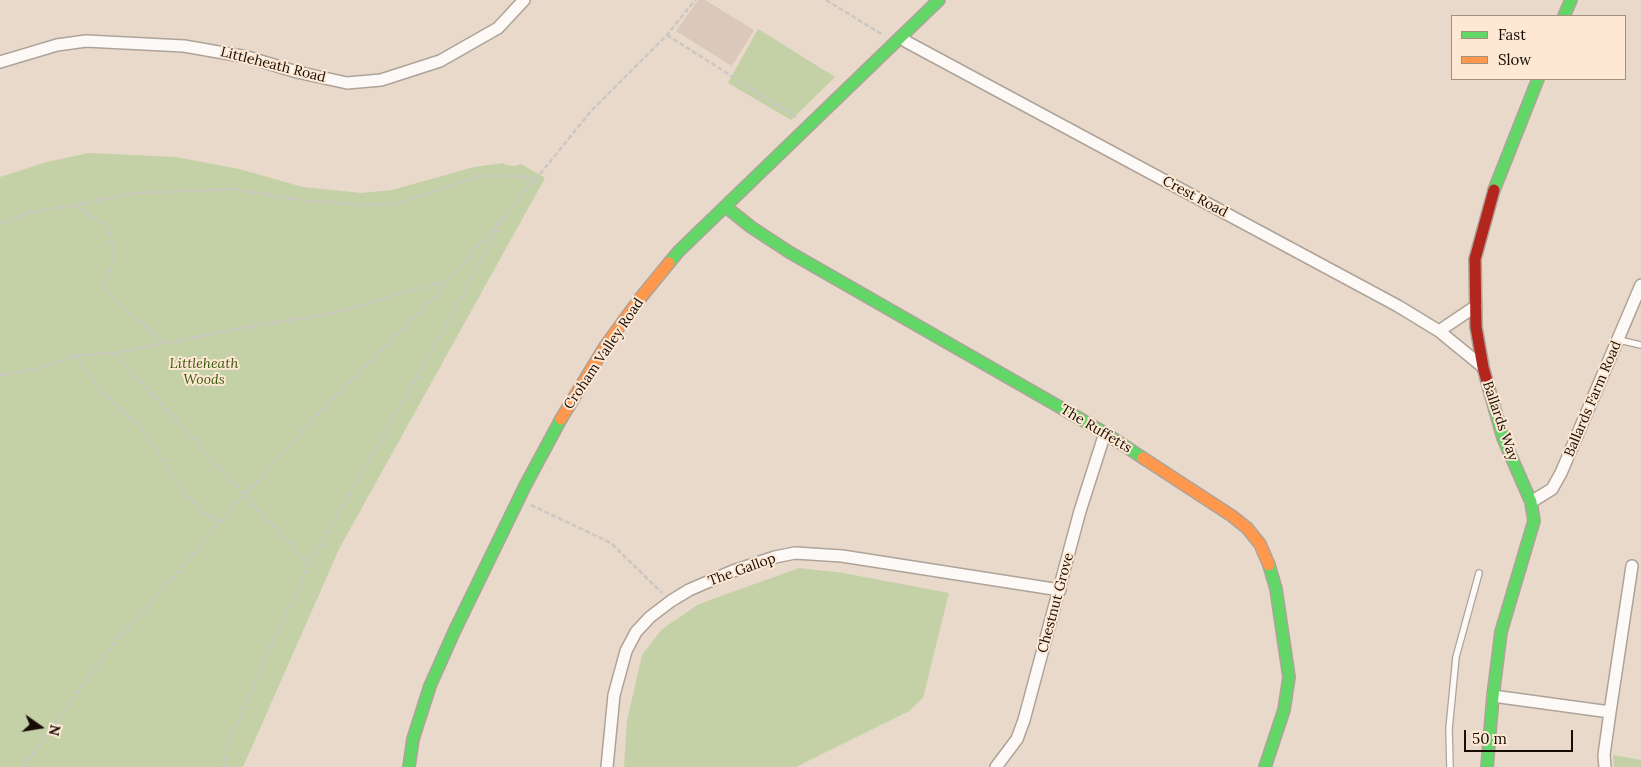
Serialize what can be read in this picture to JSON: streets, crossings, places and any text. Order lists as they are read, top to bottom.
{
  "streets": {
    "street": [
      "Littleheath Road",
      "Crest Road",
      "Croham Valley Road",
      "Ballards Farm Road",
      "Ballards Way",
      "The Ruffetts",
      "The Gallop",
      "Chestnut Grove"
    ]
  },
  "crossings": [
    ["Crest Road", "Croham Valley Road"],
    ["Crest Road", "Ballards Way"],
    ["Croham Valley Road", "The Ruffetts"],
    ["Ballards Farm Road", "Ballards Way"],
    ["The Ruffetts", "Chestnut Grove"],
    ["The Gallop", "Chestnut Grove"]
  ],
  "parks": ["Littleheath Woods"],
  "legend": ["Fast", "Slow"],
  "scale_bar": "50 m",
  "north": "right"
}
